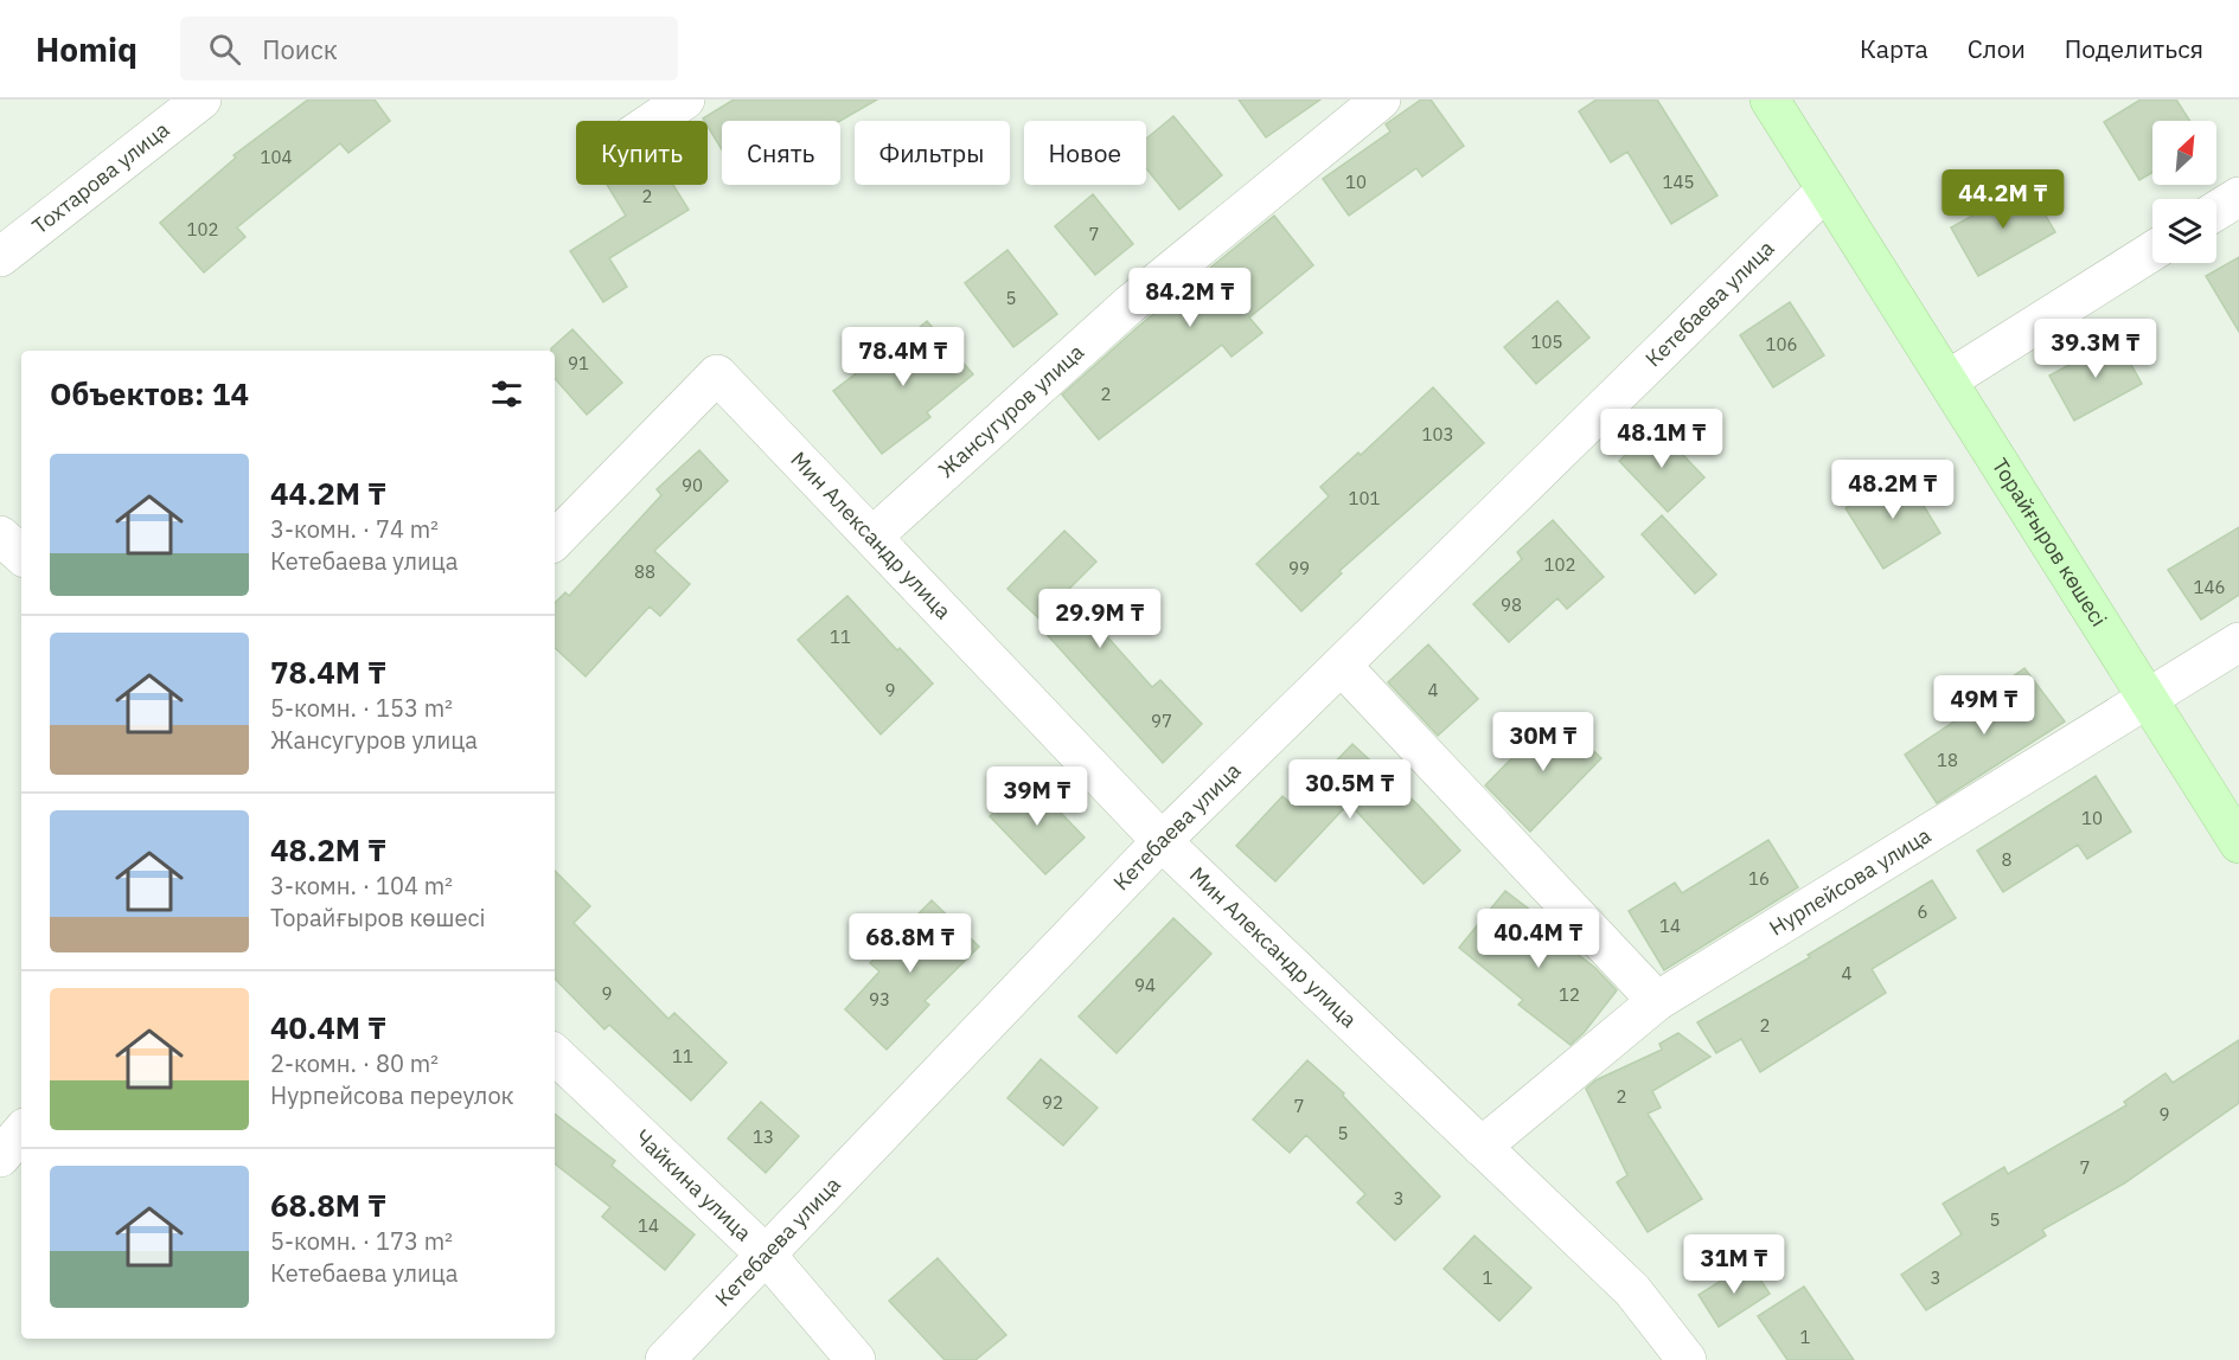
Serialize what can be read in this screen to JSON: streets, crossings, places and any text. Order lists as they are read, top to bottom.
{
  "streets": {
    "street": [
      "Тохтарова улица",
      "Кетебаева улица",
      "Жансугуров улица",
      "Мин Александр улица",
      "Торайғыров көшесі",
      "Нурпейсова улица",
      "Чайкина улица"
    ]
  },
  "crossings": [
    ["Кетебаева улица", "Мин Александр улица"],
    ["Кетебаева улица", "Торайғыров көшесі"],
    ["Кетебаева улица", "Чайкина улица"],
    ["Жансугуров улица", "Мин Александр улица"],
    ["Мин Александр улица", "Нурпейсова улица"],
    ["Торайғыров көшесі", "Нурпейсова улица"]
  ],
  "house_numbers": [
    "104",
    "10",
    "145",
    "2",
    "102",
    "7",
    "5",
    "105",
    "106",
    "91",
    "2",
    "103",
    "90",
    "101",
    "102",
    "99",
    "88",
    "146",
    "98",
    "11",
    "9",
    "4",
    "97",
    "18",
    "10",
    "8",
    "16",
    "6",
    "14",
    "4",
    "94",
    "9",
    "12",
    "93",
    "2",
    "11",
    "2",
    "92",
    "7",
    "9",
    "5",
    "13",
    "7",
    "3",
    "5",
    "14",
    "1",
    "3",
    "1"
  ],
  "north": "top right",
  "page": {
    "header": "Homiq",
    "search": "Поиск",
    "nav": ["Карта", "Слои", "Поделиться"],
    "chip": [
      "Купить",
      "Снять",
      "Фильтры",
      "Новое"
    ],
    "price": [
      "44.2M ₸",
      "84.2M ₸",
      "39.3M ₸",
      "78.4M ₸",
      "48.1M ₸",
      "48.2M ₸",
      "29.9M ₸",
      "49M ₸",
      "30M ₸",
      "30.5M ₸",
      "39M ₸",
      "40.4M ₸",
      "68.8M ₸",
      "31M ₸"
    ],
    "heading": "Объектов: 14",
    "list": [
      {
        "name": "44.2M ₸",
        "note": "3-комн. · 74 m² · Кетебаева улица"
      },
      {
        "name": "78.4M ₸",
        "note": "5-комн. · 153 m² · Жансугуров улица"
      },
      {
        "name": "48.2M ₸",
        "note": "3-комн. · 104 m² · Торайғыров көшесі"
      },
      {
        "name": "40.4M ₸",
        "note": "2-комн. · 80 m² · Нурпейсова переулок"
      },
      {
        "name": "68.8M ₸",
        "note": "5-комн. · 173 m² · Кетебаева улица"
      }
    ]
  }
}
